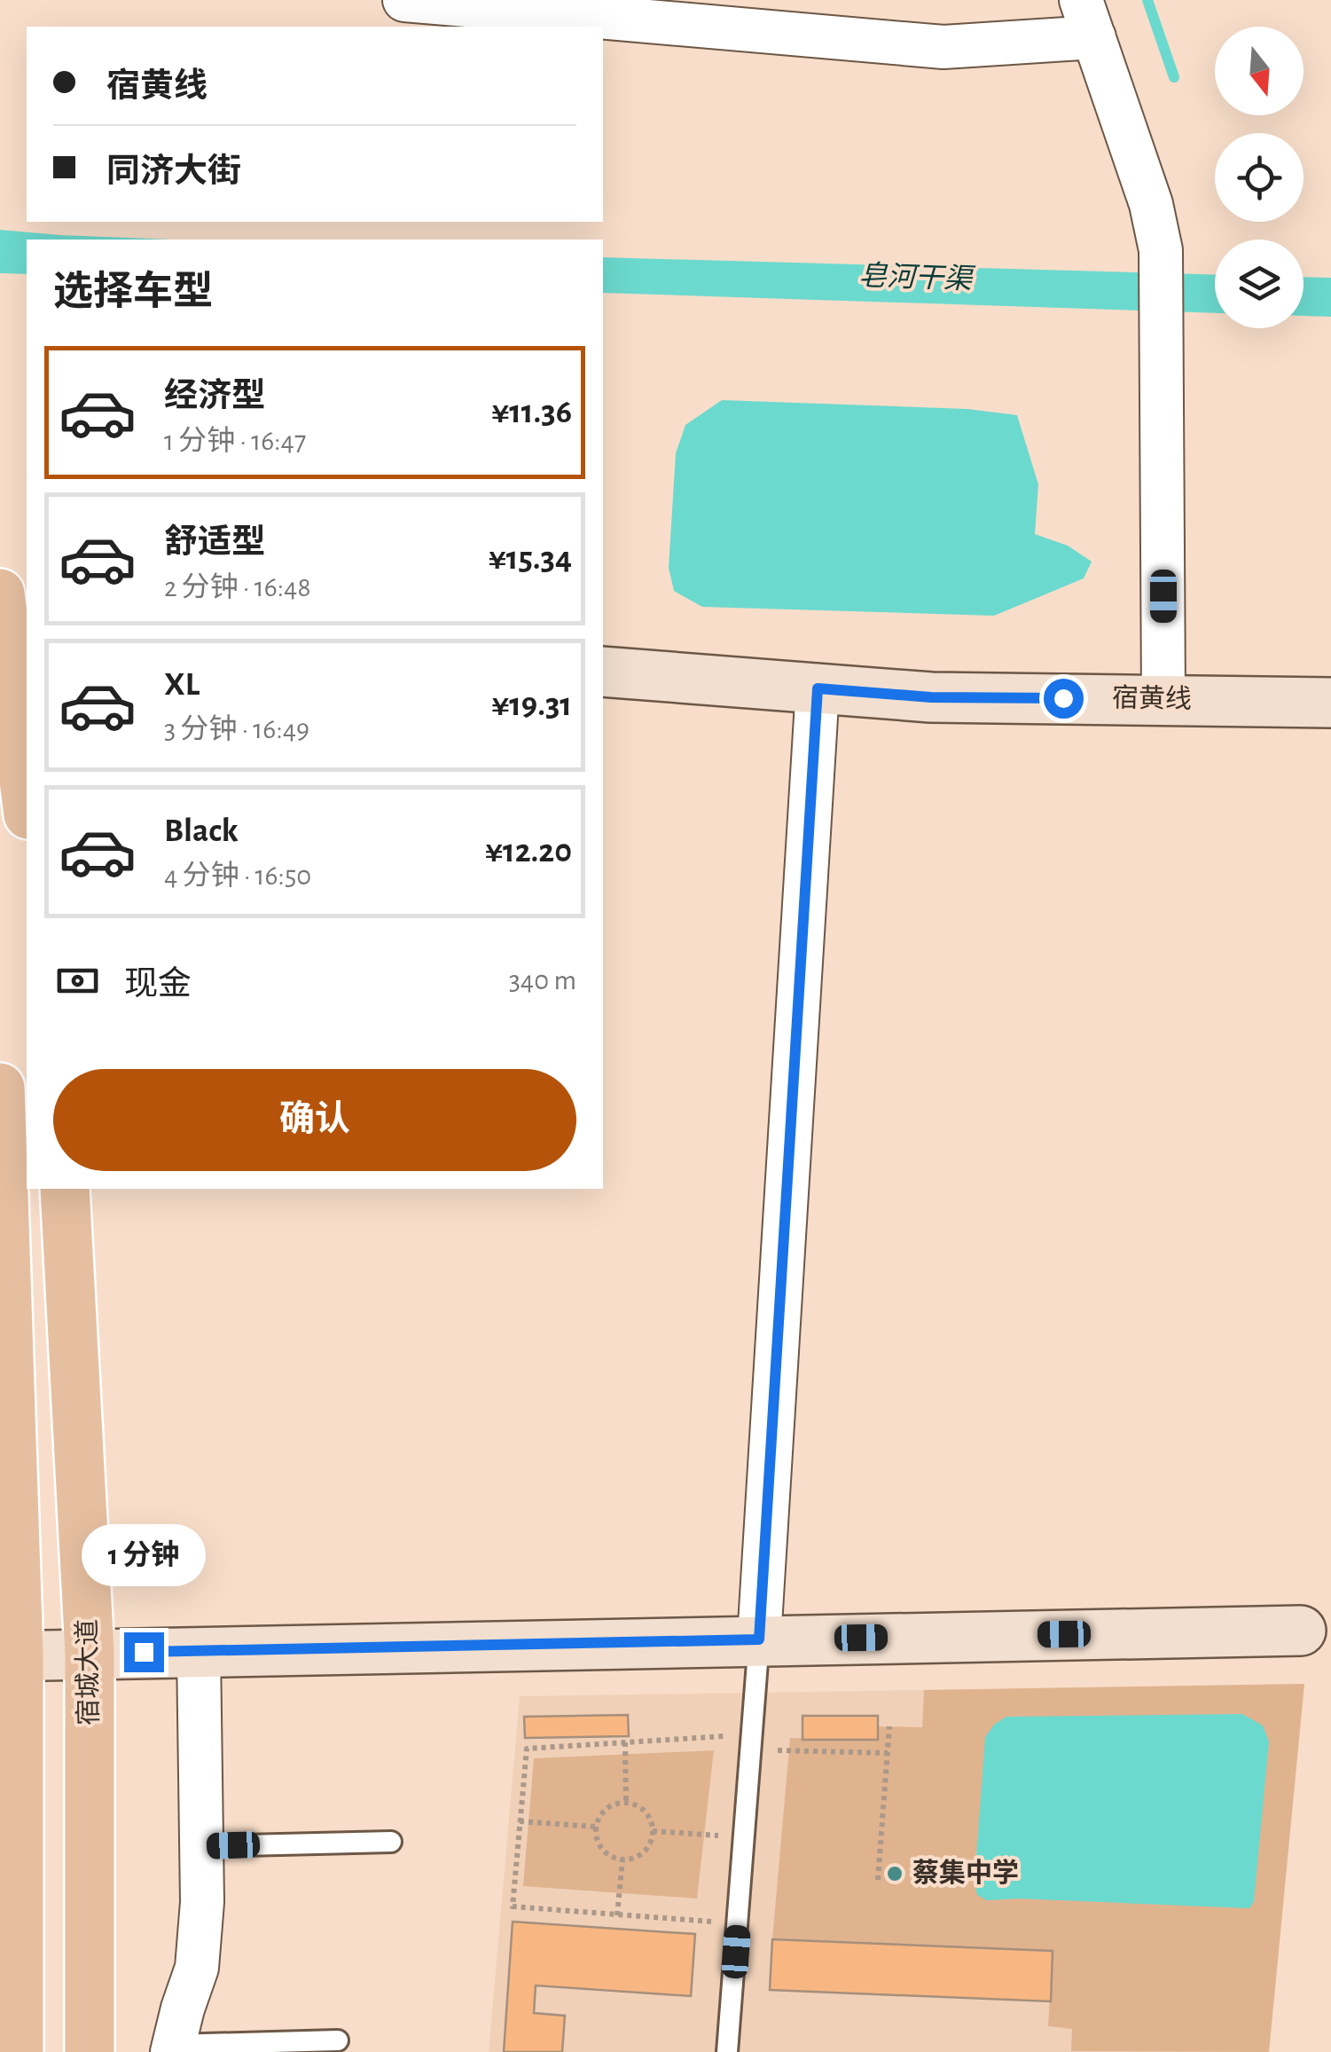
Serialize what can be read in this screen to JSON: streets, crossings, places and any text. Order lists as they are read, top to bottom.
{
  "streets": {
    "main road": ["宿城大道"],
    "street": ["宿黄线"]
  },
  "water": ["皂河干渠"],
  "places": ["蔡集中学"],
  "north": "bottom",
  "page": {
    "banner": ["宿黄线", "同济大街"],
    "heading": "选择车型",
    "list": [
      {
        "name": "经济型",
        "note": "1 分钟 · 16:47",
        "value": "¥11.36"
      },
      {
        "name": "舒适型",
        "note": "2 分钟 · 16:48",
        "value": "¥15.34"
      },
      {
        "name": "XL",
        "note": "3 分钟 · 16:49",
        "value": "¥19.31"
      },
      {
        "name": "Black",
        "note": "4 分钟 · 16:50",
        "value": "¥12.20"
      }
    ],
    "pay": ["现金", "340 m"],
    "buttons": "确认",
    "bubble": "1 分钟"
  }
}
